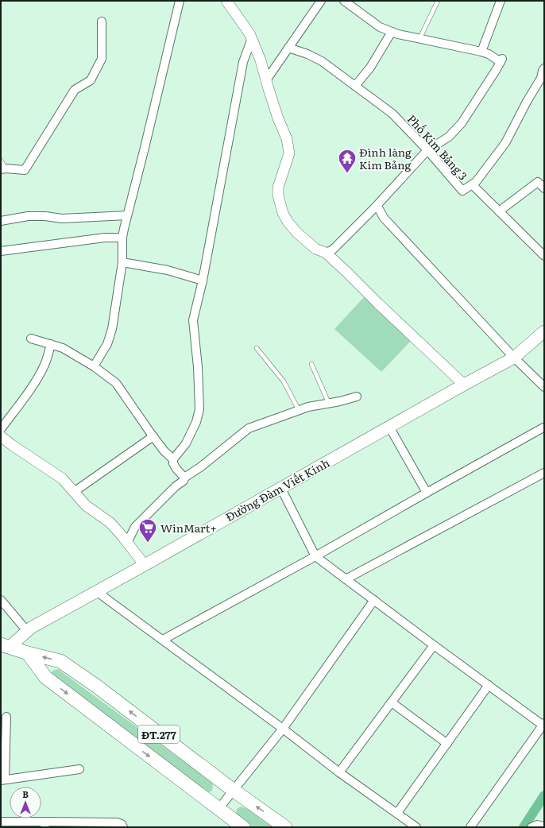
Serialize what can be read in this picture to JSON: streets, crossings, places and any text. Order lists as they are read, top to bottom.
{
  "streets": {
    "main road": ["Đường Đàm Viết Kính", "ĐT.277"],
    "street": ["Phố Kim Bảng 3"]
  },
  "crossings": [
    ["Đường Đàm Viết Kính", "ĐT.277"]
  ],
  "places": {
    "temple": ["Đình làng Kim Bảng"],
    "supermarket": ["WinMart+"]
  },
  "north": "top"
}
